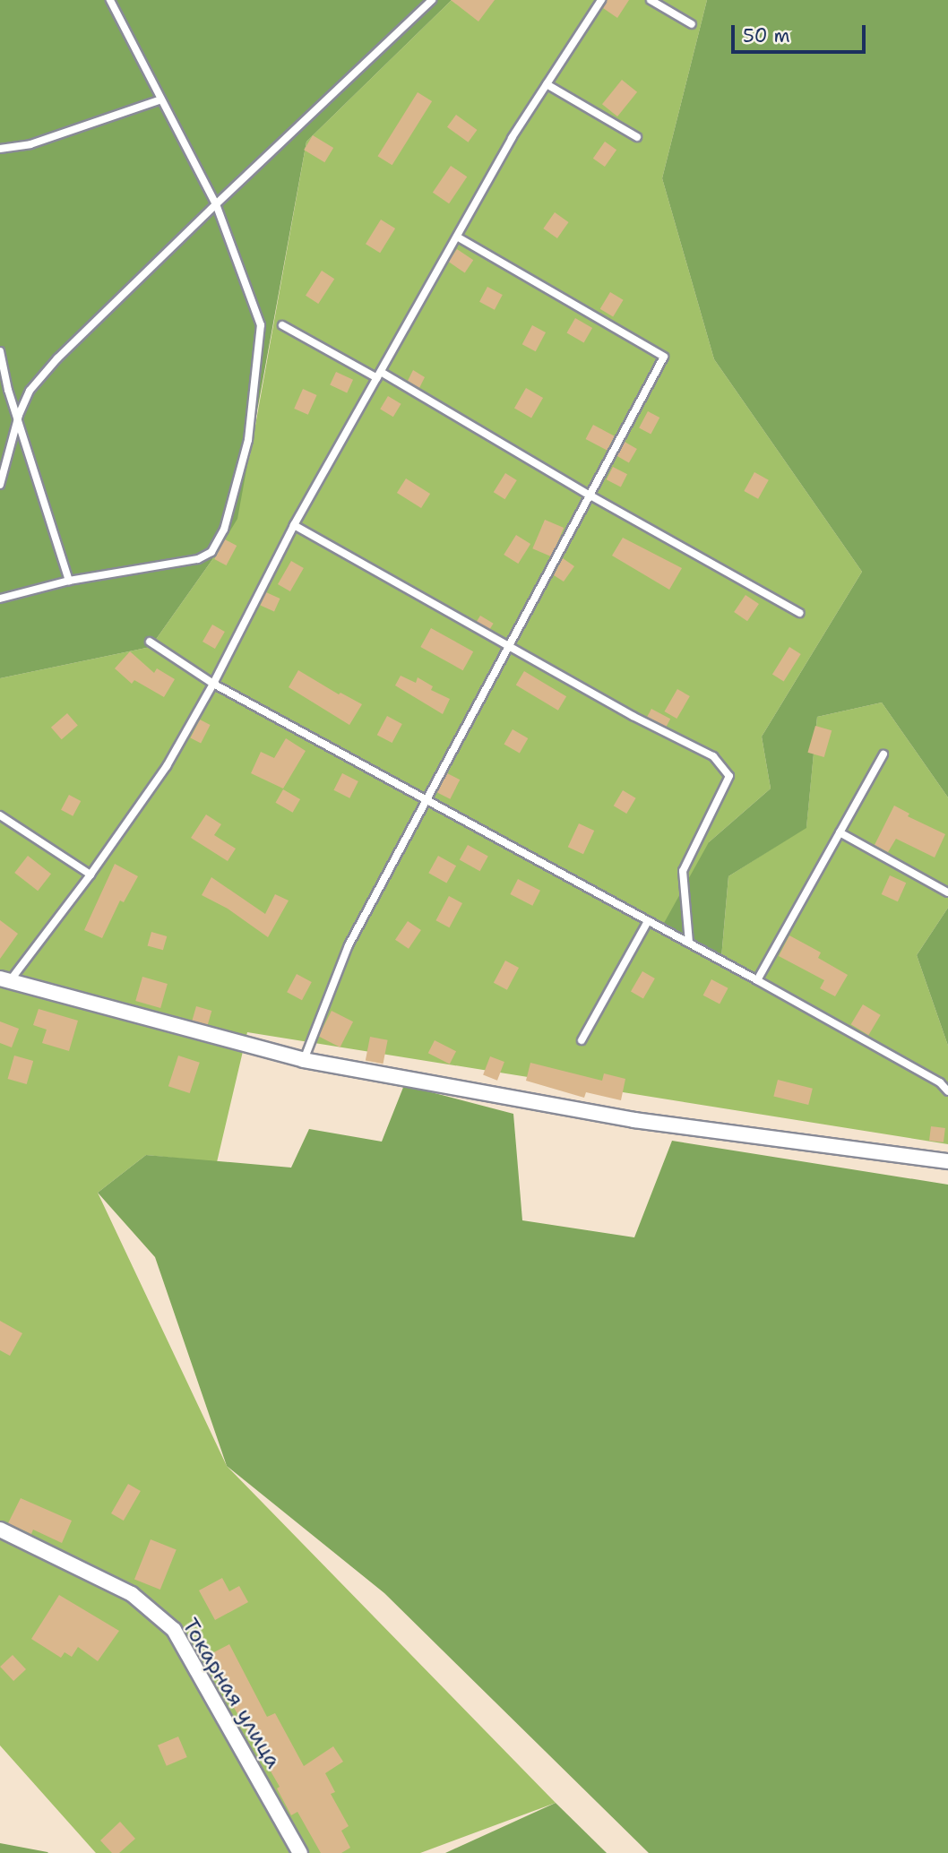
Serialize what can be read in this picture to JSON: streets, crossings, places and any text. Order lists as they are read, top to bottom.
{
  "streets": {
    "street": ["Токарная улица"]
  },
  "scale_bar": "50 m"
}
